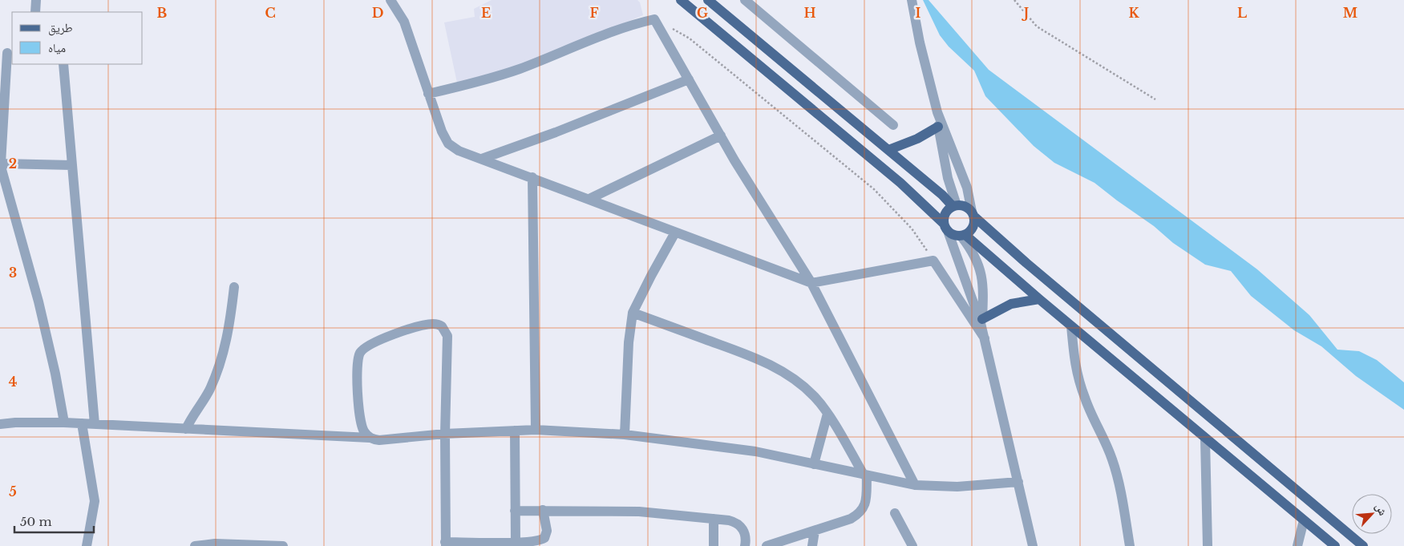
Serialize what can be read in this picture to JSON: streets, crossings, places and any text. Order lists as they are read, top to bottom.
{
  "legend": ["طريق", "مياه"],
  "scale_bar": "50 m",
  "north": "top right",
  "grid": {
    "columns": [
      "B",
      "C",
      "D",
      "E",
      "F",
      "G",
      "H",
      "I",
      "J",
      "K",
      "L",
      "M"
    ],
    "rows": [
      "2",
      "3",
      "4",
      "5"
    ]
  }
}
